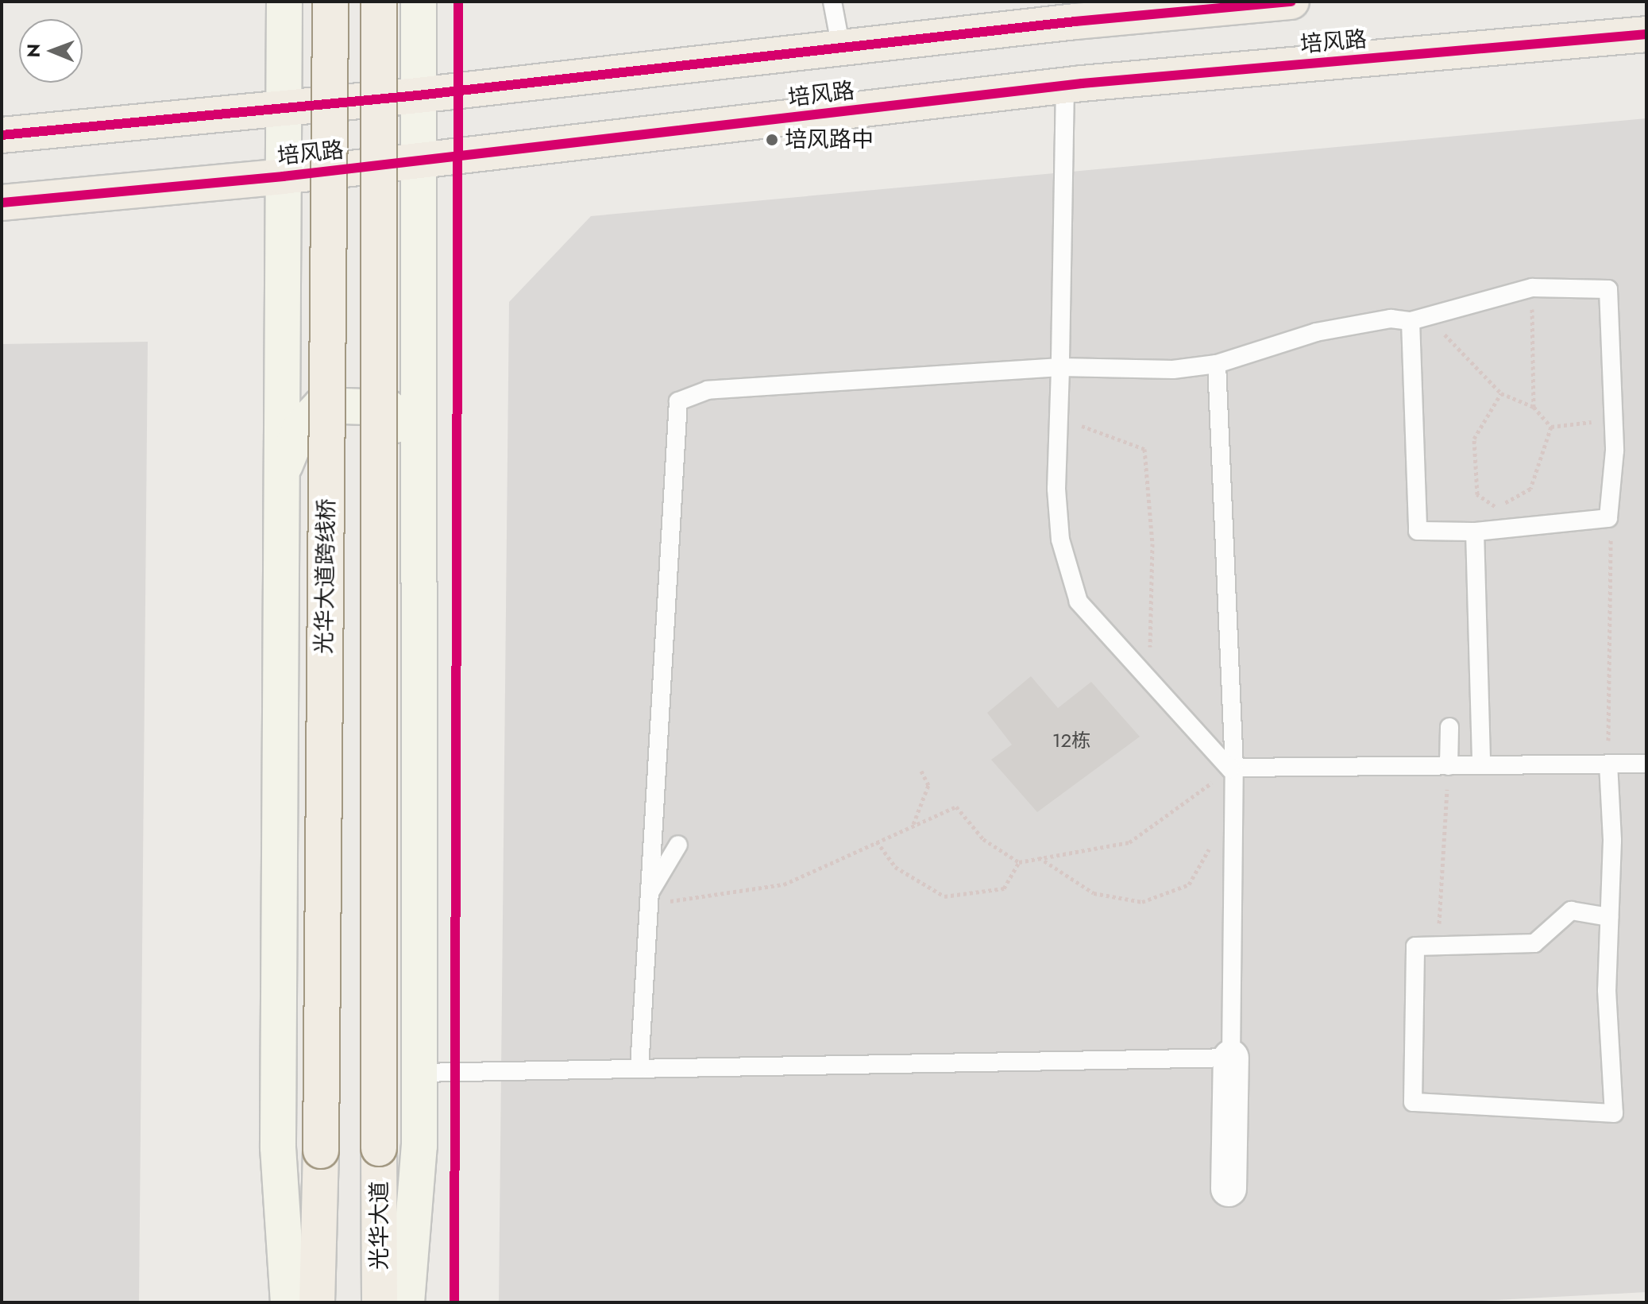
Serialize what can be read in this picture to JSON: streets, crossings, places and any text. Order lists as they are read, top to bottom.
{
  "streets": {
    "main road": ["培风路", "光华大道跨线桥", "光华大道"]
  },
  "places": ["培风路中"],
  "house_numbers": ["12栋"],
  "north": "left"
}
